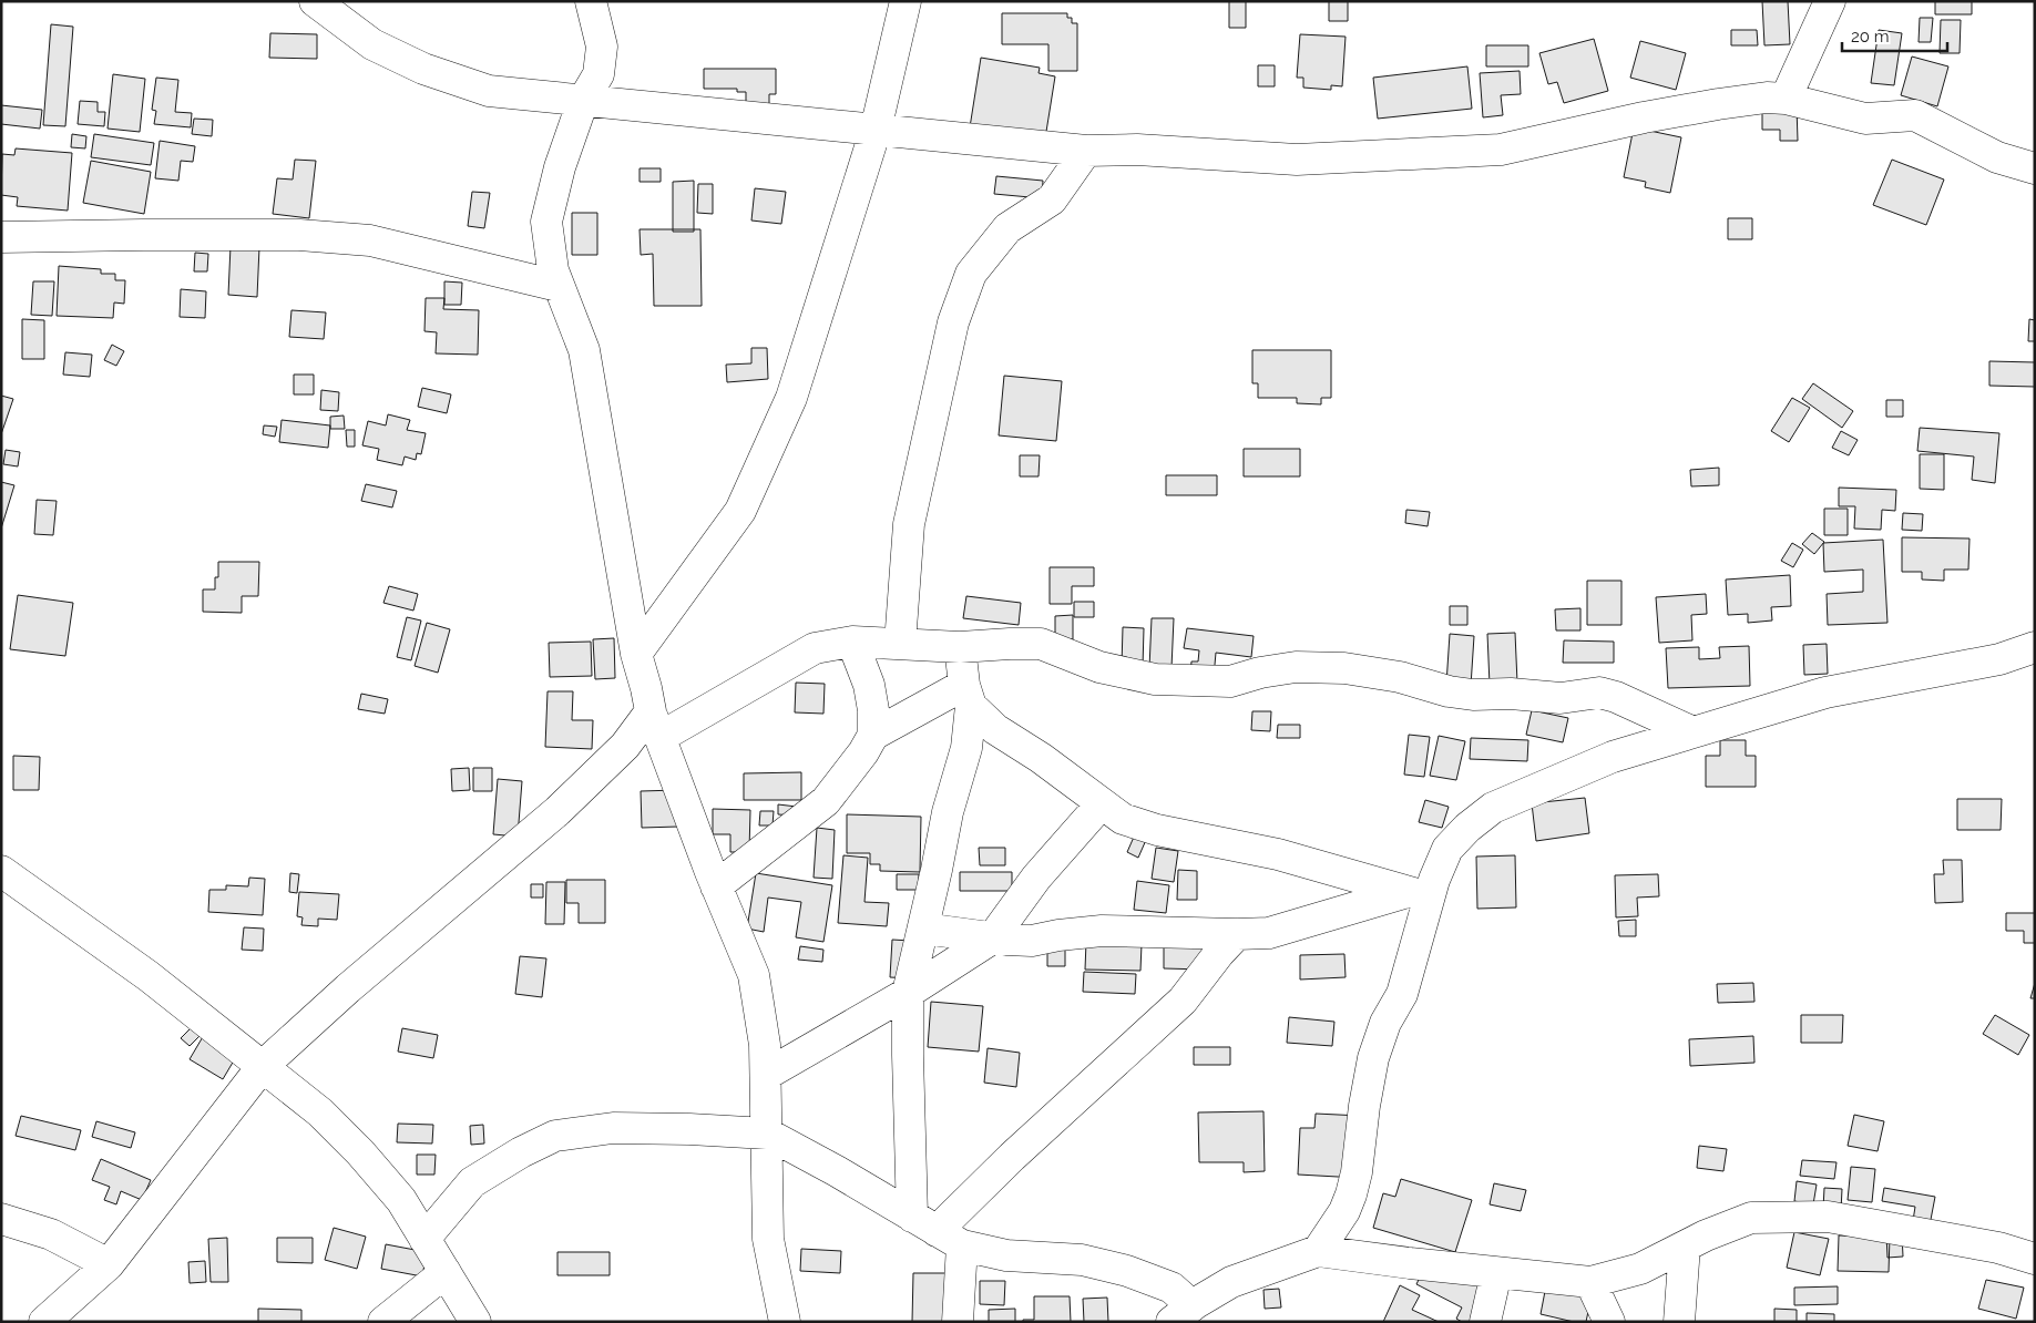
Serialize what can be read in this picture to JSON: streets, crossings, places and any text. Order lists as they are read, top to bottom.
{
  "scale_bar": "20 m"
}
